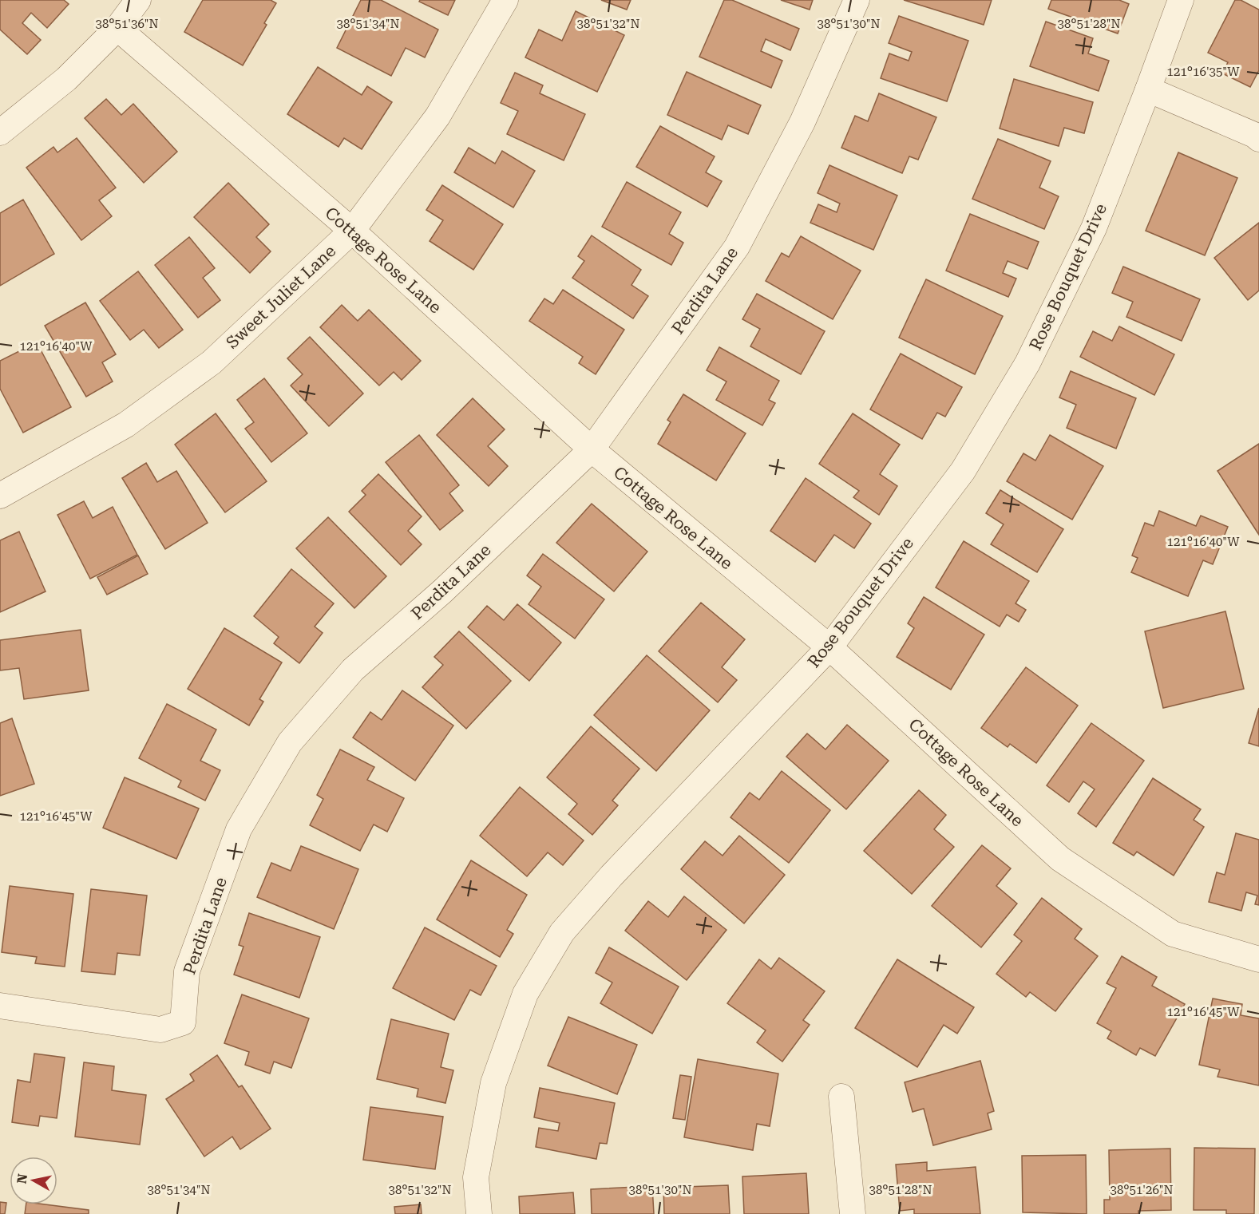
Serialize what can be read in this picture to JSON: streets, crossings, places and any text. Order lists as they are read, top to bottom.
{
  "streets": {
    "street": [
      "Cottage Rose Lane",
      "Rose Bouquet Drive",
      "Perdita Lane",
      "Sweet Juliet Lane"
    ]
  },
  "crossings": [
    ["Cottage Rose Lane", "Rose Bouquet Drive"],
    ["Cottage Rose Lane", "Perdita Lane"],
    ["Cottage Rose Lane", "Sweet Juliet Lane"]
  ],
  "north": "left",
  "coordinates": [
    "38°51'36\"N",
    "38°51'34\"N",
    "38°51'32\"N",
    "38°51'30\"N",
    "38°51'28\"N",
    "121°16'35\"W",
    "121°16'40\"W",
    "121°16'45\"W",
    "38°51'26\"N"
  ]
}
